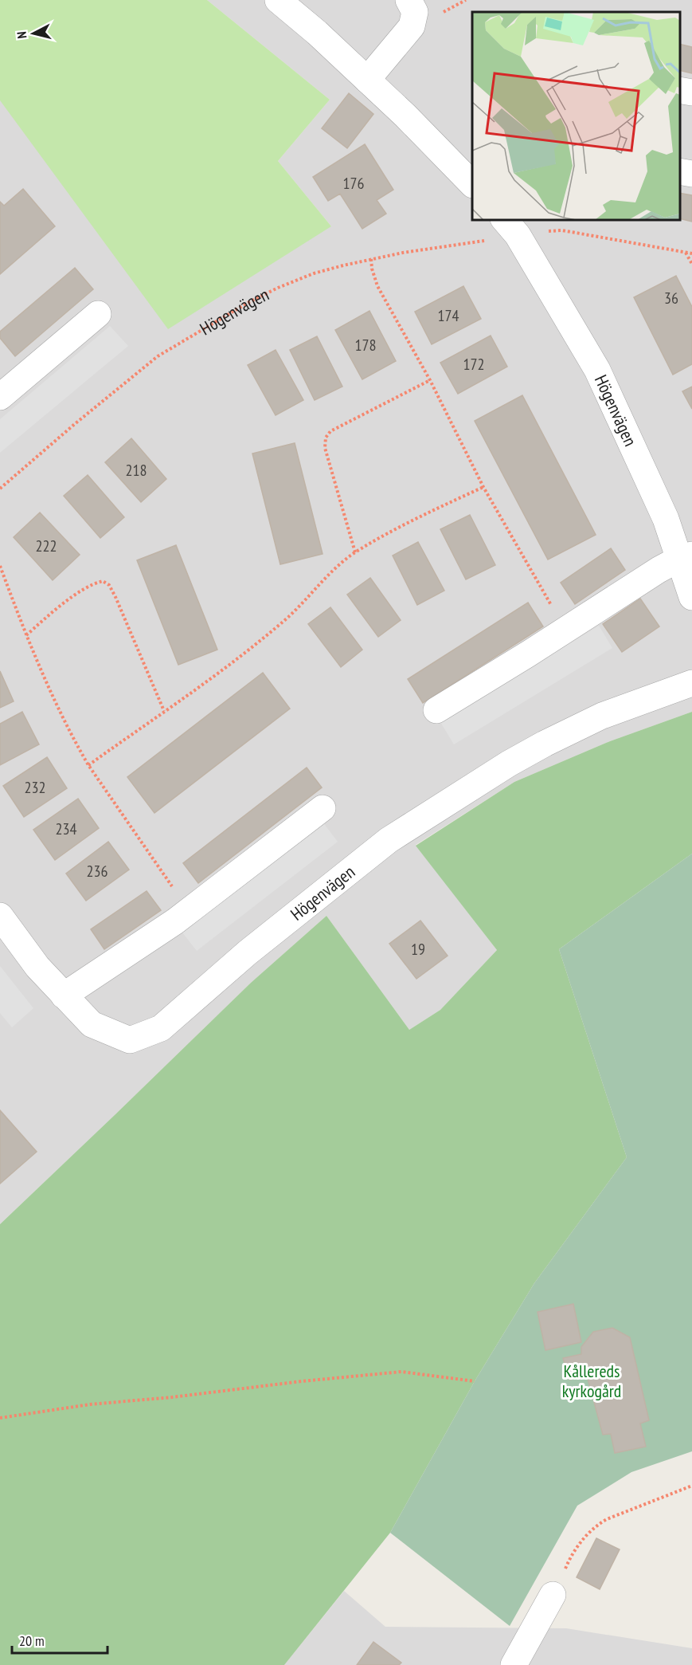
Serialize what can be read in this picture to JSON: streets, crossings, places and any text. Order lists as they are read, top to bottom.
{
  "streets": {
    "street": ["Högenvägen"]
  },
  "parks": ["Kållereds kyrkogård"],
  "house_numbers": [
    "176",
    "36",
    "174",
    "178",
    "172",
    "218",
    "222",
    "232",
    "234",
    "236",
    "19"
  ],
  "scale_bar": "20 m",
  "north": "left"
}
